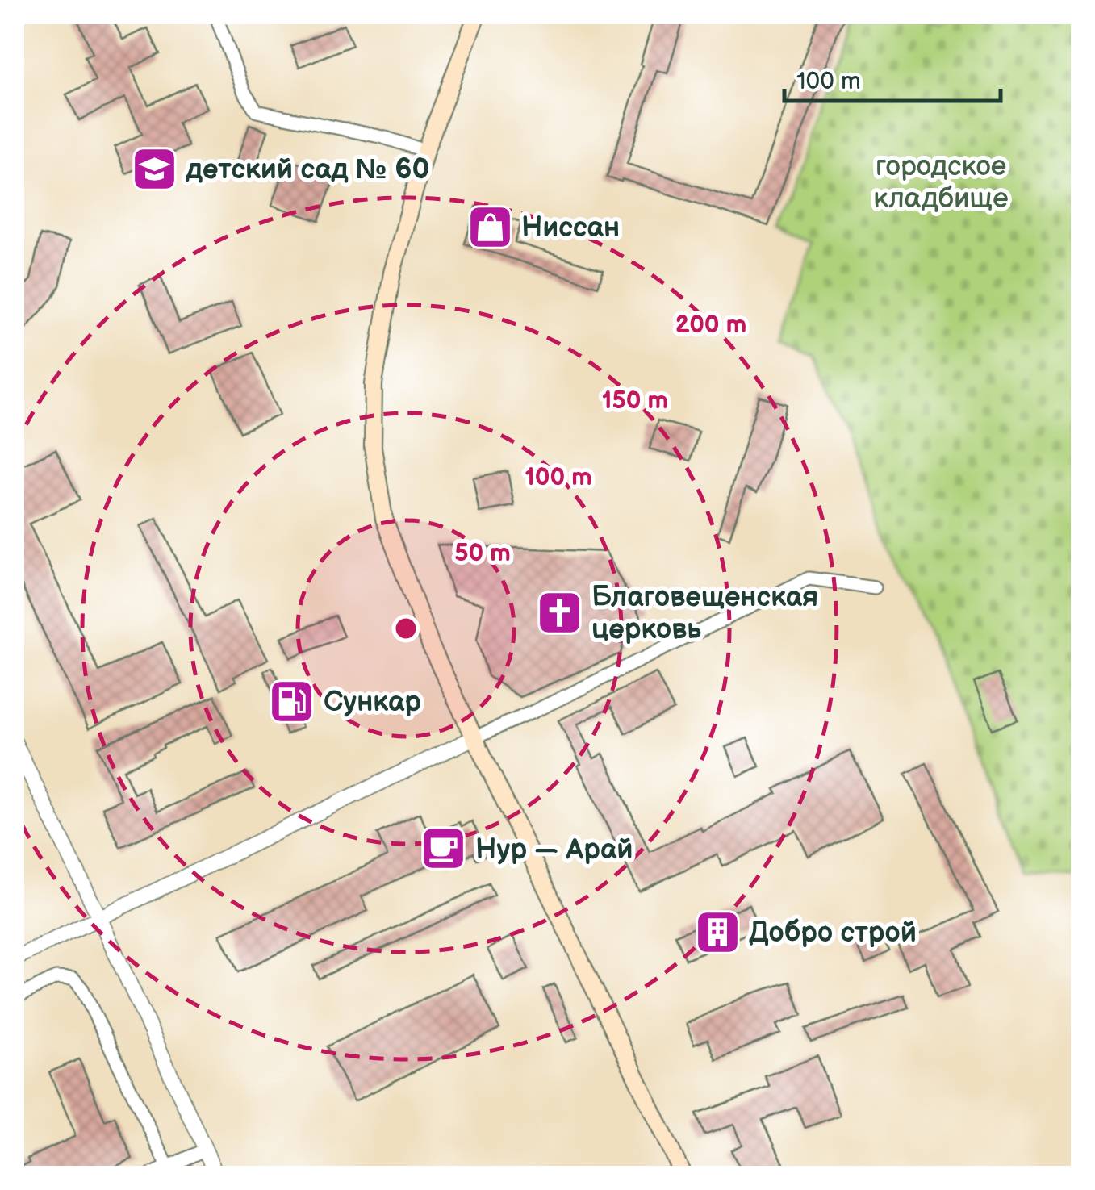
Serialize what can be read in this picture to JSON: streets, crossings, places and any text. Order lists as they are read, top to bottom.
{
  "parks": ["городское кладбище"],
  "places": {
    "school or university": ["детский сад № 60"],
    "shop": ["Ниссан"],
    "church": ["Благовещенская церковь"],
    "fuel station": ["Сункар"],
    "cafe": ["Нур — Арай"],
    "building": ["Добро строй"]
  },
  "scale_bar": "100 m",
  "rings": [
    "200 m",
    "150 m",
    "100 m",
    "50 m"
  ]
}
